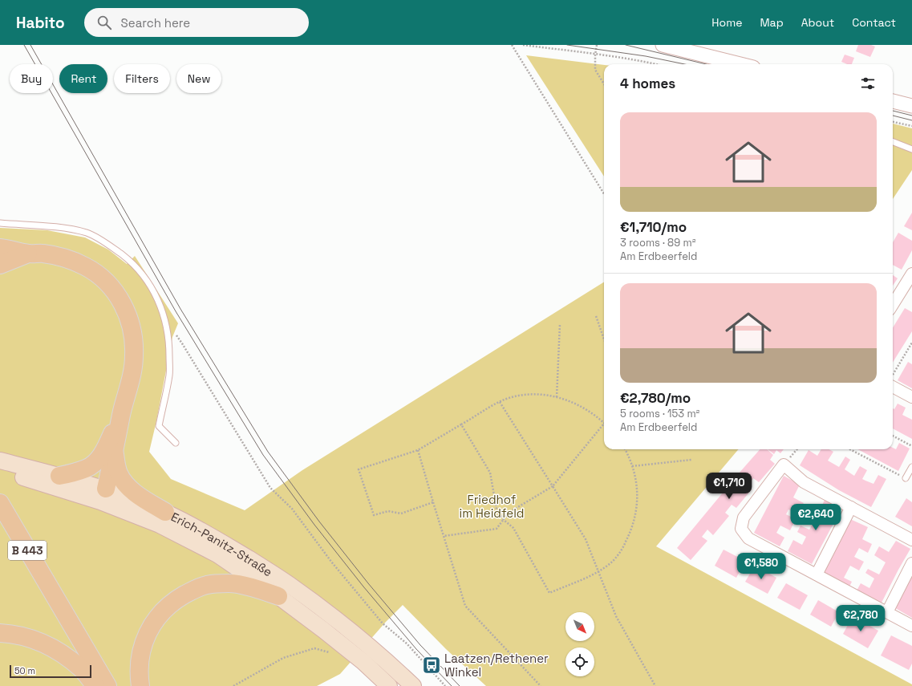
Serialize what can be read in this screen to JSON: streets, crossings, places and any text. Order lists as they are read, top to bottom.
{
  "streets": {
    "main road": ["Erich-Panitz-Straße", "B 443"]
  },
  "parks": ["Friedhof im Heidfeld"],
  "places": {
    "bus stop": ["Laatzen/Rethener Winkel"]
  },
  "scale_bar": "50 m",
  "north": "bottom right",
  "page": {
    "header": "Habito",
    "search": "Search here",
    "nav": [
      "Home",
      "Map",
      "About",
      "Contact"
    ],
    "chip": [
      "Buy",
      "Rent",
      "Filters",
      "New"
    ],
    "heading": "4 homes",
    "list": [
      {
        "name": "€1,710/mo",
        "note": "3 rooms · 89 m² · Am Erdbeerfeld"
      },
      {
        "name": "€2,780/mo",
        "note": "5 rooms · 153 m² · Am Erdbeerfeld"
      }
    ],
    "price": [
      "€1,710",
      "€2,640",
      "€1,580",
      "€2,780"
    ],
    "scale": "50 m"
  }
}
